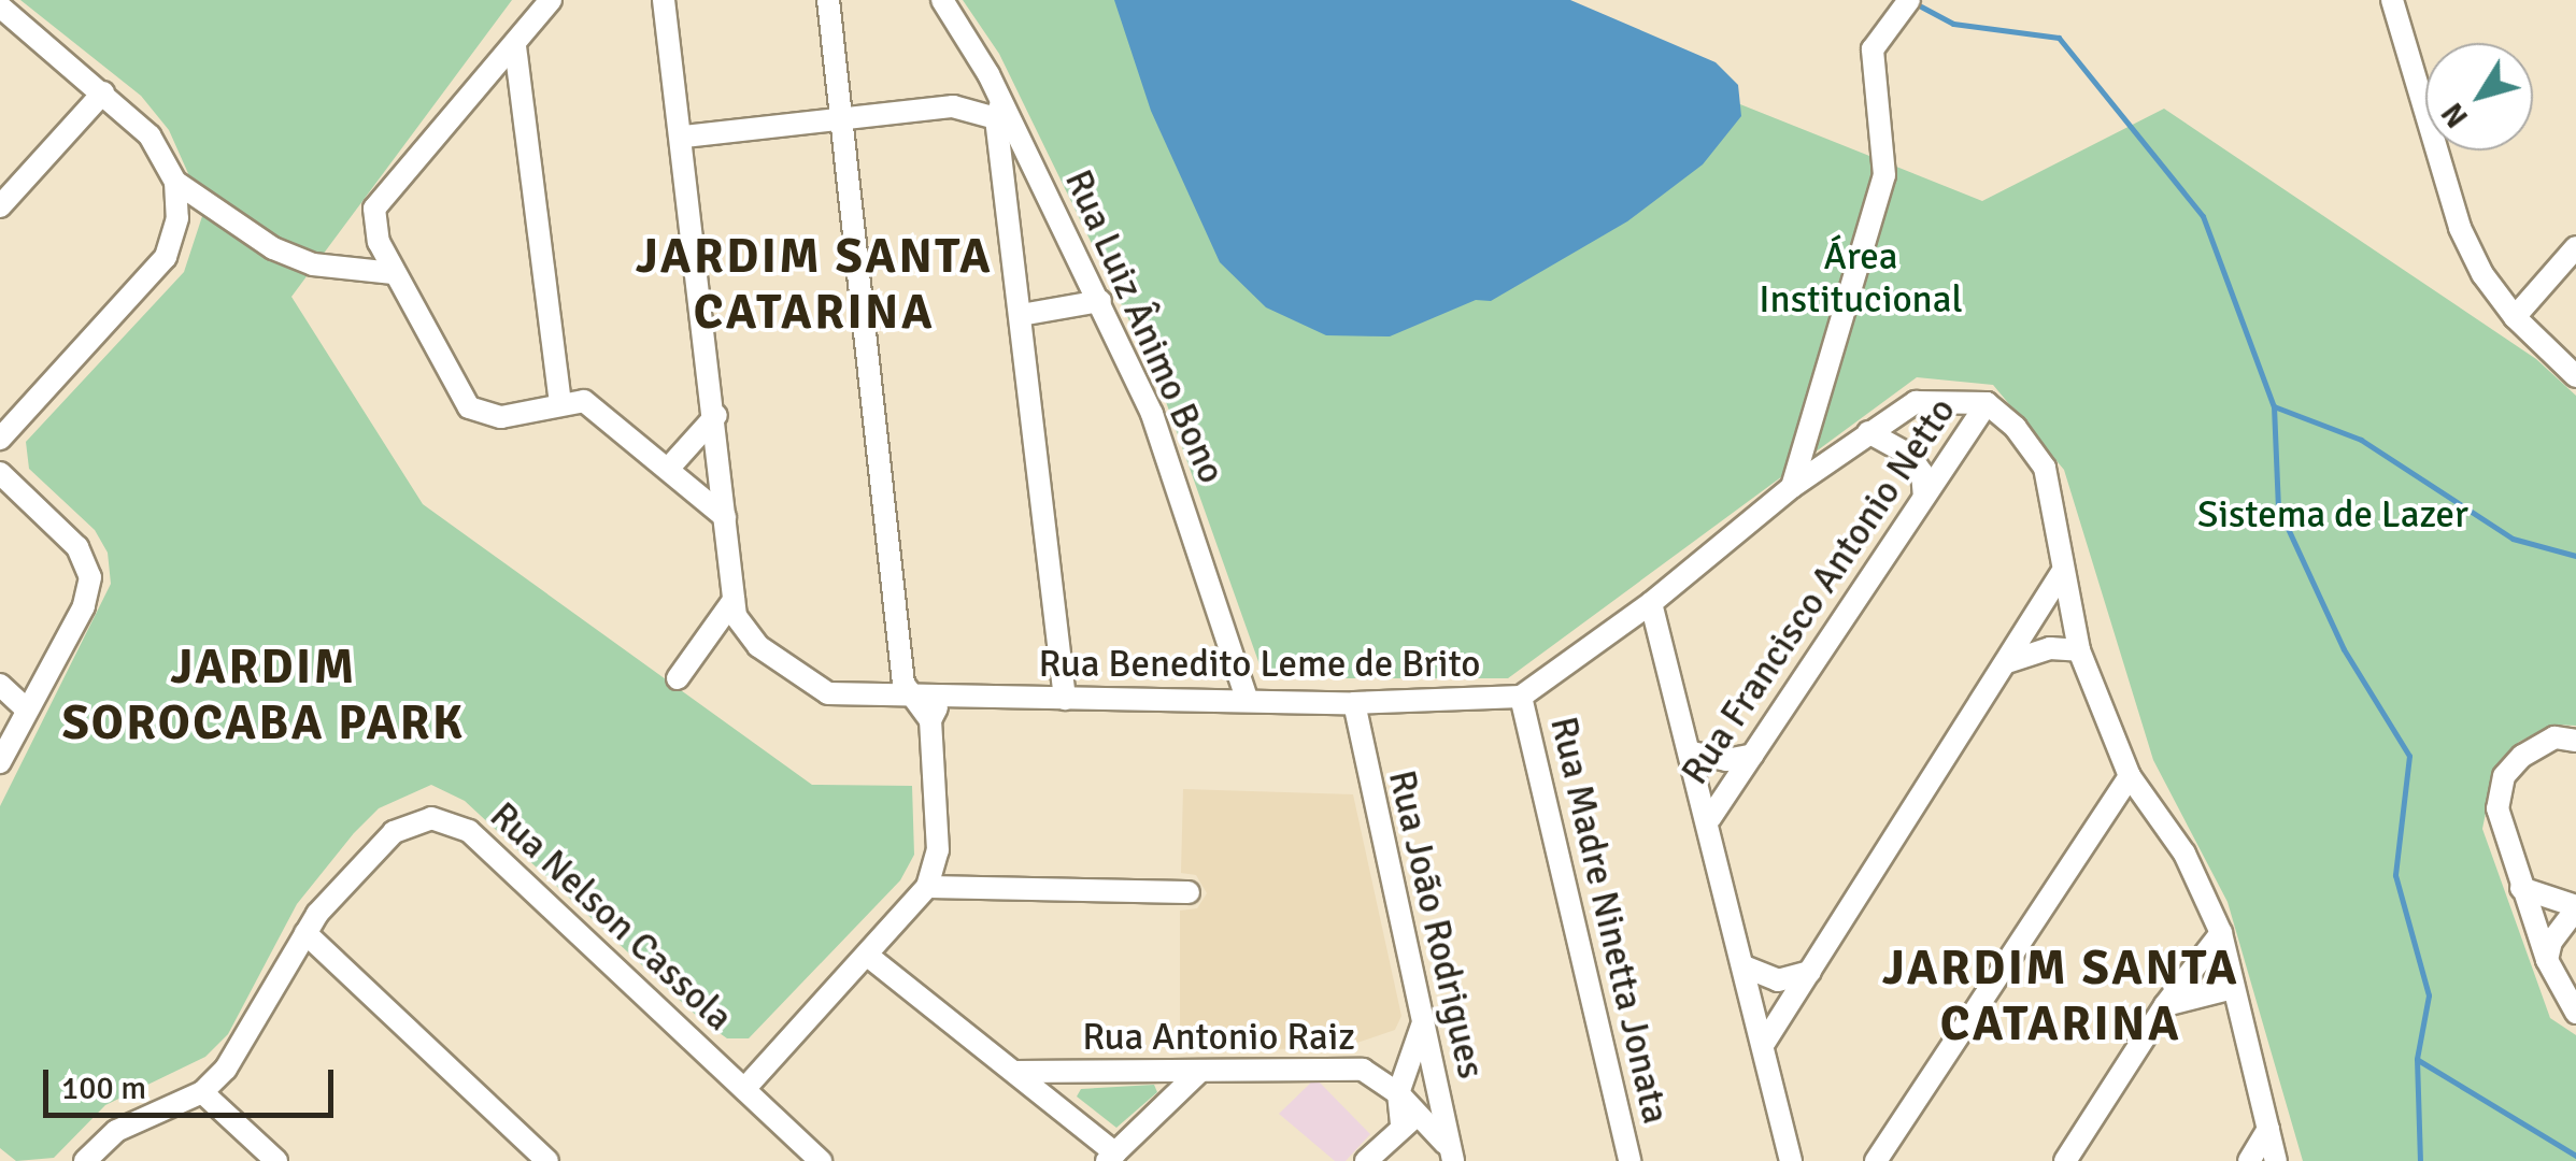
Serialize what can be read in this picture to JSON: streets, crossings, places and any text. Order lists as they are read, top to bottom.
{
  "streets": {
    "street": [
      "Rua Luiz Ânimo Bono",
      "Rua Francisco Antonio Netto",
      "Rua Benedito Leme de Brito",
      "Rua Nelson Cassola",
      "Rua Madre Ninetta Jonata",
      "Rua João Rodrigues",
      "Rua Antonio Raiz"
    ]
  },
  "crossings": [
    ["Rua Luiz Ânimo Bono", "Rua Benedito Leme de Brito"],
    ["Rua Francisco Antonio Netto", "Rua Benedito Leme de Brito"],
    ["Rua Benedito Leme de Brito", "Rua Madre Ninetta Jonata"],
    ["Rua Benedito Leme de Brito", "Rua João Rodrigues"]
  ],
  "districts": ["JARDIM SANTA CATARINA", "JARDIM SOROCABA PARK", "JARDIM SANTA CATARINA"],
  "parks": ["Área Institucional", "Sistema de Lazer"],
  "scale_bar": "100 m",
  "north": "bottom left"
}
